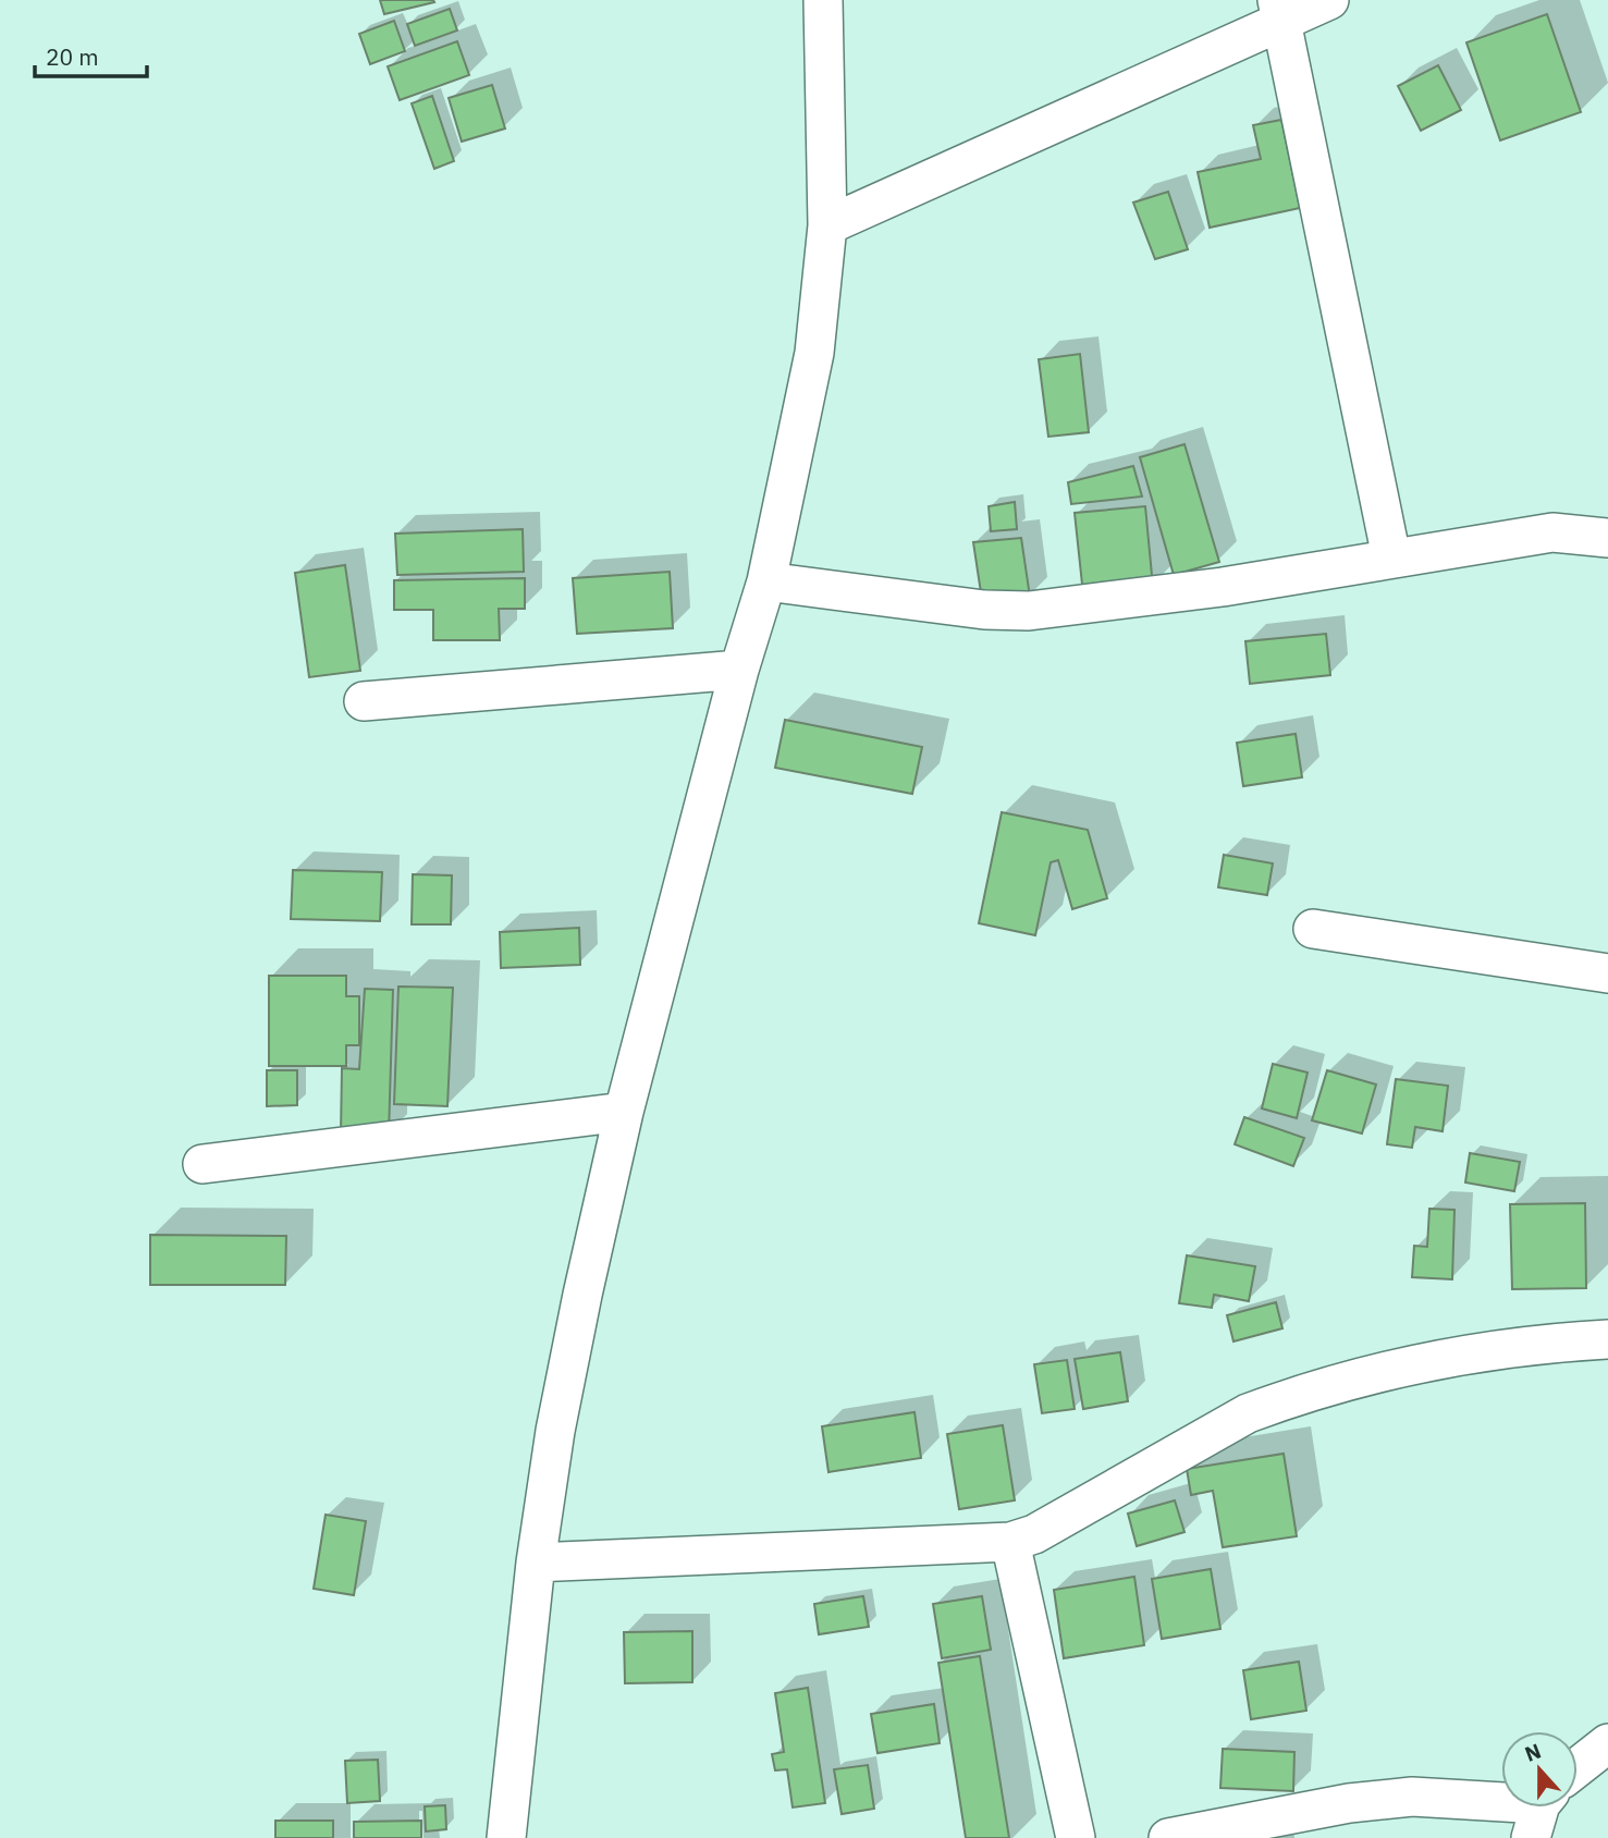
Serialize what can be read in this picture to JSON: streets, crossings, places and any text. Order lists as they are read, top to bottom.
{
  "scale_bar": "20 m",
  "north": "top"
}
